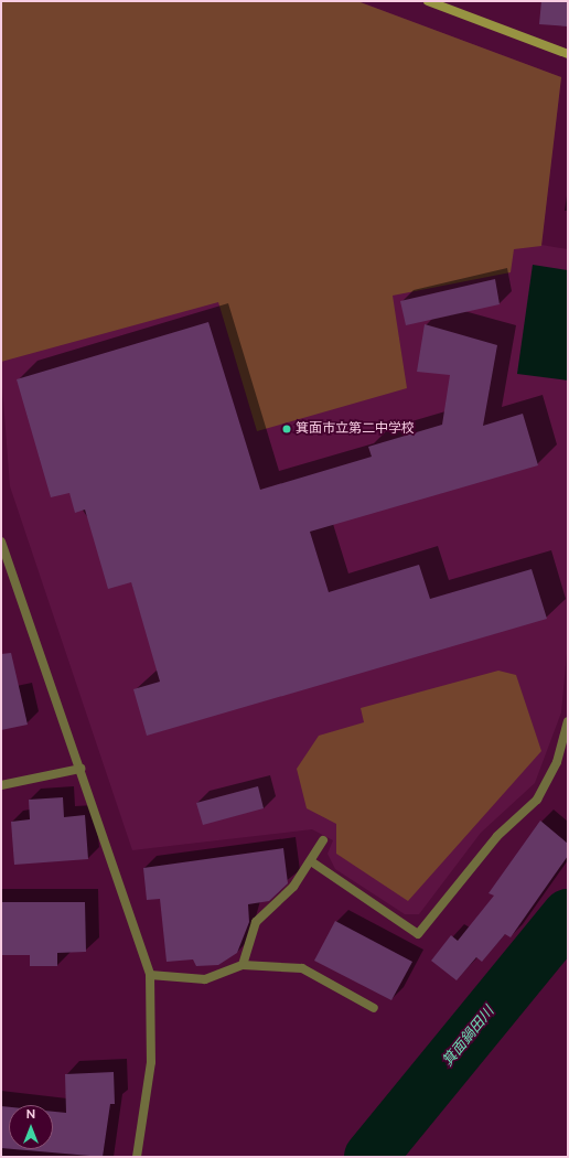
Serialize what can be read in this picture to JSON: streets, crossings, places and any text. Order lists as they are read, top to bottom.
{
  "water": ["箕面鍋田川"],
  "places": ["箕面市立第二中学校"],
  "north": "top"
}
